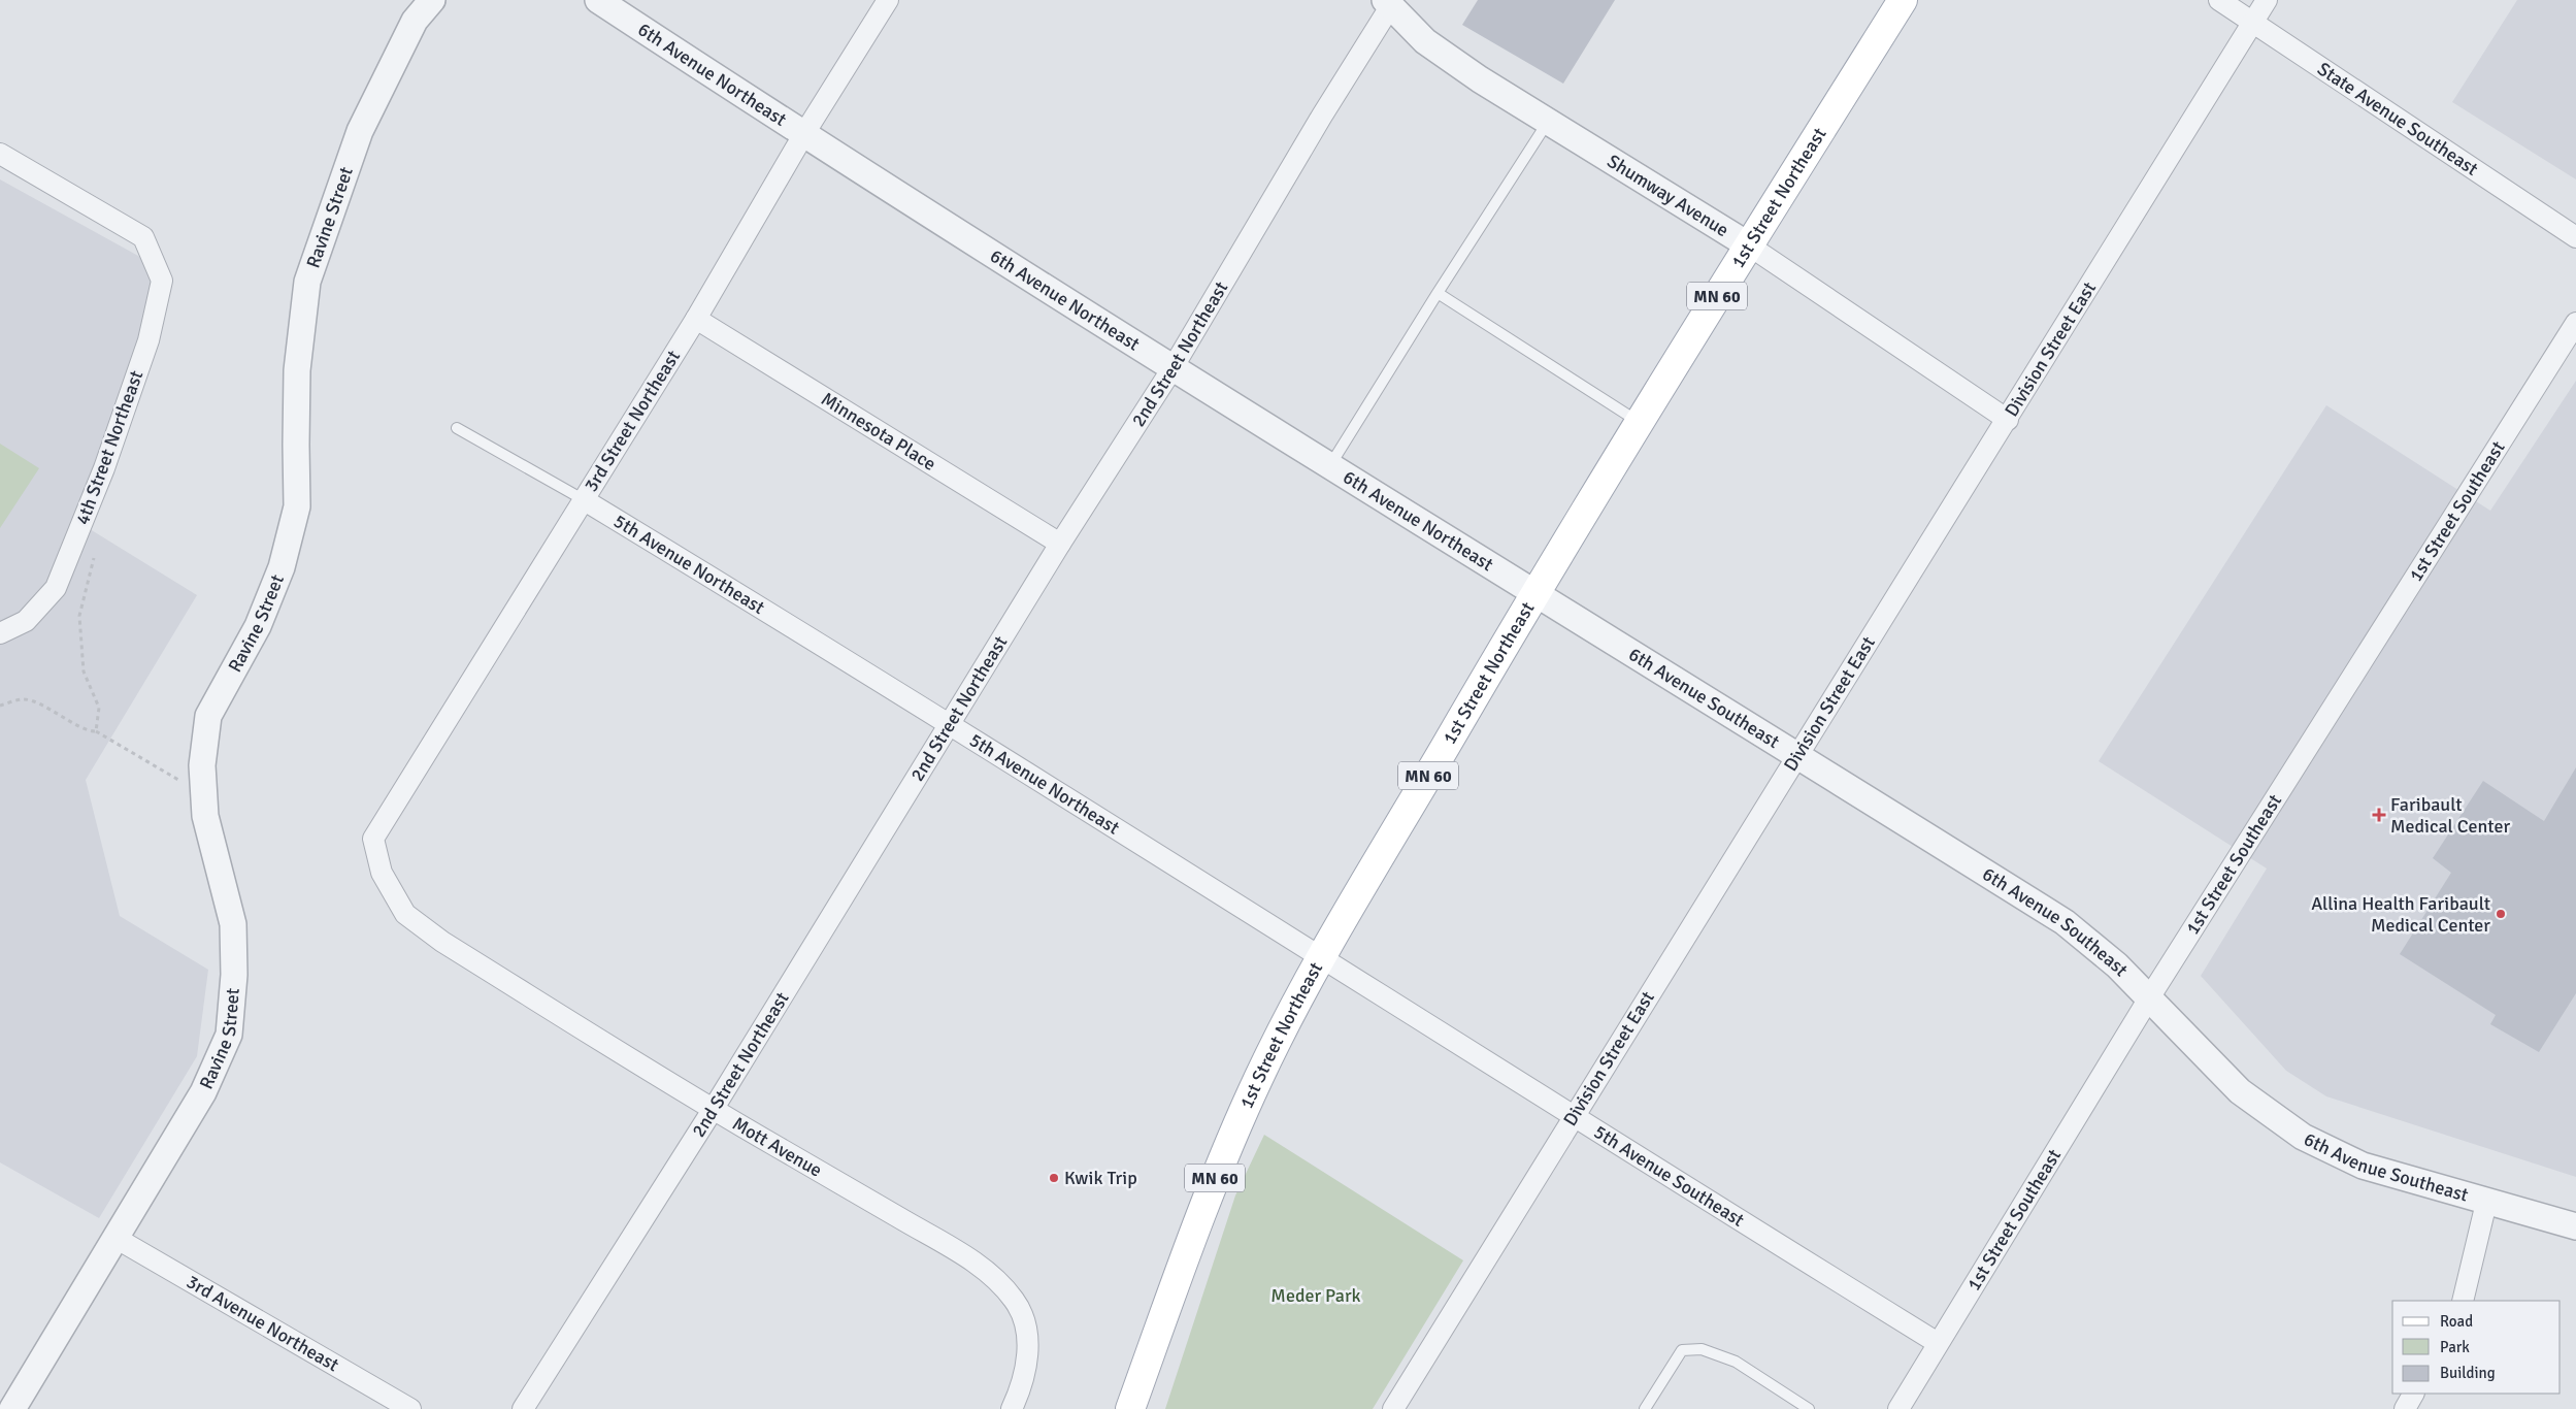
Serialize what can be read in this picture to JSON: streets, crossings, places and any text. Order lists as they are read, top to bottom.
{
  "streets": {
    "main road": ["1st Street Northeast", "MN 60"],
    "street": [
      "6th Avenue Northeast",
      "State Avenue Southeast",
      "Shumway Avenue",
      "Ravine Street",
      "Division Street East",
      "2nd Street Northeast",
      "3rd Street Northeast",
      "Minnesota Place",
      "4th Street Northeast",
      "1st Street Southeast",
      "5th Avenue Northeast",
      "6th Avenue Southeast",
      "Mott Avenue",
      "5th Avenue Southeast",
      "3rd Avenue Northeast"
    ]
  },
  "crossings": [
    ["6th Avenue Northeast", "1st Street Northeast"],
    ["6th Avenue Northeast", "2nd Street Northeast"],
    ["6th Avenue Northeast", "3rd Street Northeast"],
    ["6th Avenue Northeast", "6th Avenue Southeast"],
    ["State Avenue Southeast", "Division Street East"],
    ["Shumway Avenue", "1st Street Northeast"],
    ["Shumway Avenue", "Division Street East"],
    ["Shumway Avenue", "2nd Street Northeast"],
    ["1st Street Northeast", "5th Avenue Northeast"],
    ["1st Street Northeast", "6th Avenue Southeast"],
    ["1st Street Northeast", "5th Avenue Southeast"],
    ["Ravine Street", "3rd Avenue Northeast"],
    ["Division Street East", "6th Avenue Southeast"],
    ["Division Street East", "5th Avenue Southeast"],
    ["2nd Street Northeast", "Minnesota Place"],
    ["2nd Street Northeast", "5th Avenue Northeast"],
    ["2nd Street Northeast", "Mott Avenue"],
    ["3rd Street Northeast", "Minnesota Place"],
    ["3rd Street Northeast", "5th Avenue Northeast"],
    ["3rd Street Northeast", "Mott Avenue"],
    ["1st Street Southeast", "6th Avenue Southeast"],
    ["1st Street Southeast", "5th Avenue Southeast"],
    ["5th Avenue Northeast", "5th Avenue Southeast"]
  ],
  "parks": ["Meder Park"],
  "places": {
    "health": ["Faribault Medical Center"],
    "other": ["Allina Health Faribault Medical Center", "Kwik Trip"]
  },
  "legend": ["Road", "Park", "Building"]
}
